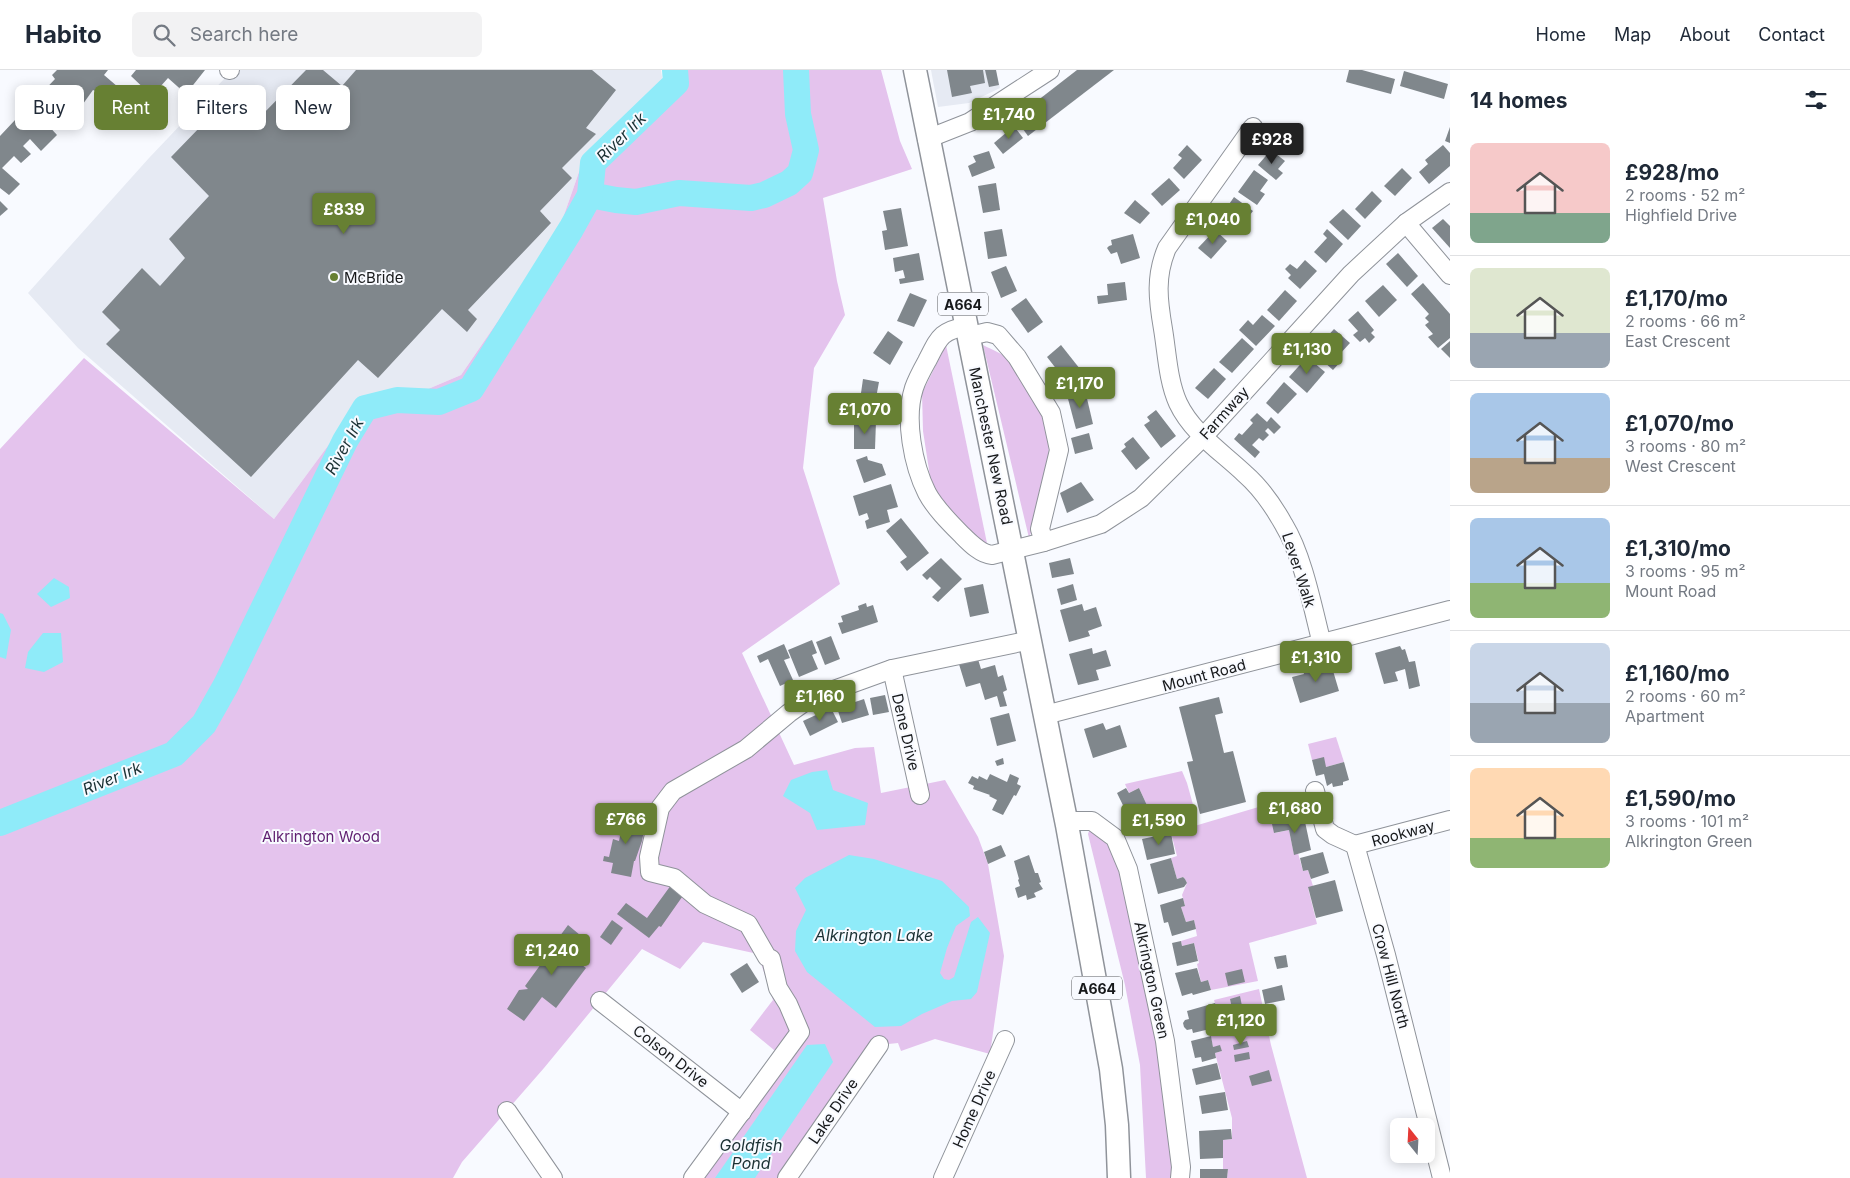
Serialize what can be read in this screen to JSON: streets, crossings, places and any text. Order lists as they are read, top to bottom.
{
  "streets": {
    "main road": ["A664", "Manchester New Road"],
    "street": [
      "Farmway",
      "Lever Walk",
      "Mount Road",
      "Dene Drive",
      "Rookway",
      "Crow Hill North",
      "Alkrington Green",
      "Colson Drive",
      "Home Drive",
      "Lake Drive"
    ]
  },
  "crossings": [
    ["A664", "Manchester New Road"],
    ["A664", "Alkrington Green"],
    ["Farmway", "Manchester New Road"],
    ["Farmway", "Lever Walk"],
    ["Manchester New Road", "Mount Road"],
    ["Manchester New Road", "Alkrington Green"],
    ["Lever Walk", "Mount Road"],
    ["Rookway", "Crow Hill North"]
  ],
  "water": ["River Irk", "Alkrington Lake", "Goldfish Pond"],
  "parks": ["Alkrington Wood"],
  "places": ["McBride"],
  "north": "top",
  "page": {
    "header": "Habito",
    "search": "Search here",
    "nav": [
      "Home",
      "Map",
      "About",
      "Contact"
    ],
    "heading": "14 homes",
    "chip": [
      "Buy",
      "Rent",
      "Filters",
      "New"
    ],
    "price": [
      "£1,740",
      "£928",
      "£839",
      "£1,040",
      "£1,130",
      "£1,170",
      "£1,070",
      "£1,310",
      "£1,160",
      "£1,680",
      "£766",
      "£1,590",
      "£1,240",
      "£1,120"
    ],
    "list": [
      {
        "name": "£928/mo",
        "note": "2 rooms · 52 m² · Highfield Drive"
      },
      {
        "name": "£1,170/mo",
        "note": "2 rooms · 66 m² · East Crescent"
      },
      {
        "name": "£1,070/mo",
        "note": "3 rooms · 80 m² · West Crescent"
      },
      {
        "name": "£1,310/mo",
        "note": "3 rooms · 95 m² · Mount Road"
      },
      {
        "name": "£1,160/mo",
        "note": "2 rooms · 60 m² · Apartment"
      },
      {
        "name": "£1,590/mo",
        "note": "3 rooms · 101 m² · Alkrington Green"
      }
    ]
  }
}
